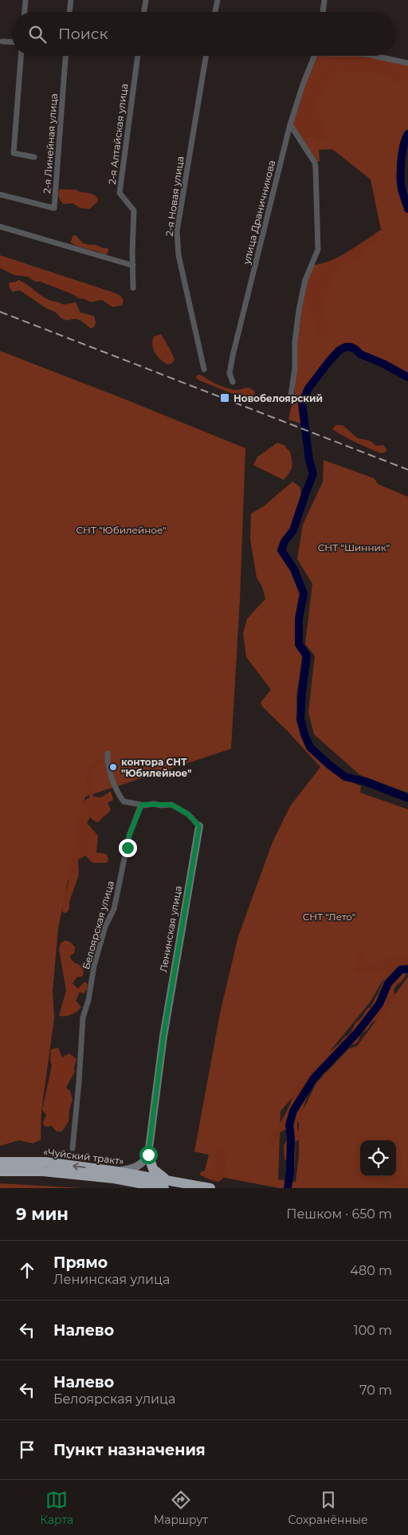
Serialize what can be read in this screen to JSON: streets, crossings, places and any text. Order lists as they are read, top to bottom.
{
  "streets": {
    "highway": ["«Чуйский тракт»"],
    "street": [
      "2-я Алтайская улица",
      "2-я Линейная улица",
      "2-я Новая улица",
      "улица Драничникова",
      "Белоярская улица",
      "Ленинская улица"
    ]
  },
  "parks": ["СНТ \"Юбилейное\"", "СНТ \"Шинник\"", "СНТ \"Лето\""],
  "places": {
    "transit": ["Новобелоярский"],
    "other": ["контора СНТ \"Юбилейное\""]
  },
  "page": {
    "search": "Поиск",
    "heading": ["9 мин", "Пешком · 650 m"],
    "list": [
      ["Прямо", "Ленинская улица", "480 m"],
      ["Налево", "100 m"],
      ["Налево", "Белоярская улица", "70 m"],
      "Пункт назначения"
    ],
    "nav": ["Карта", "Маршрут", "Сохранённые"]
  }
}
